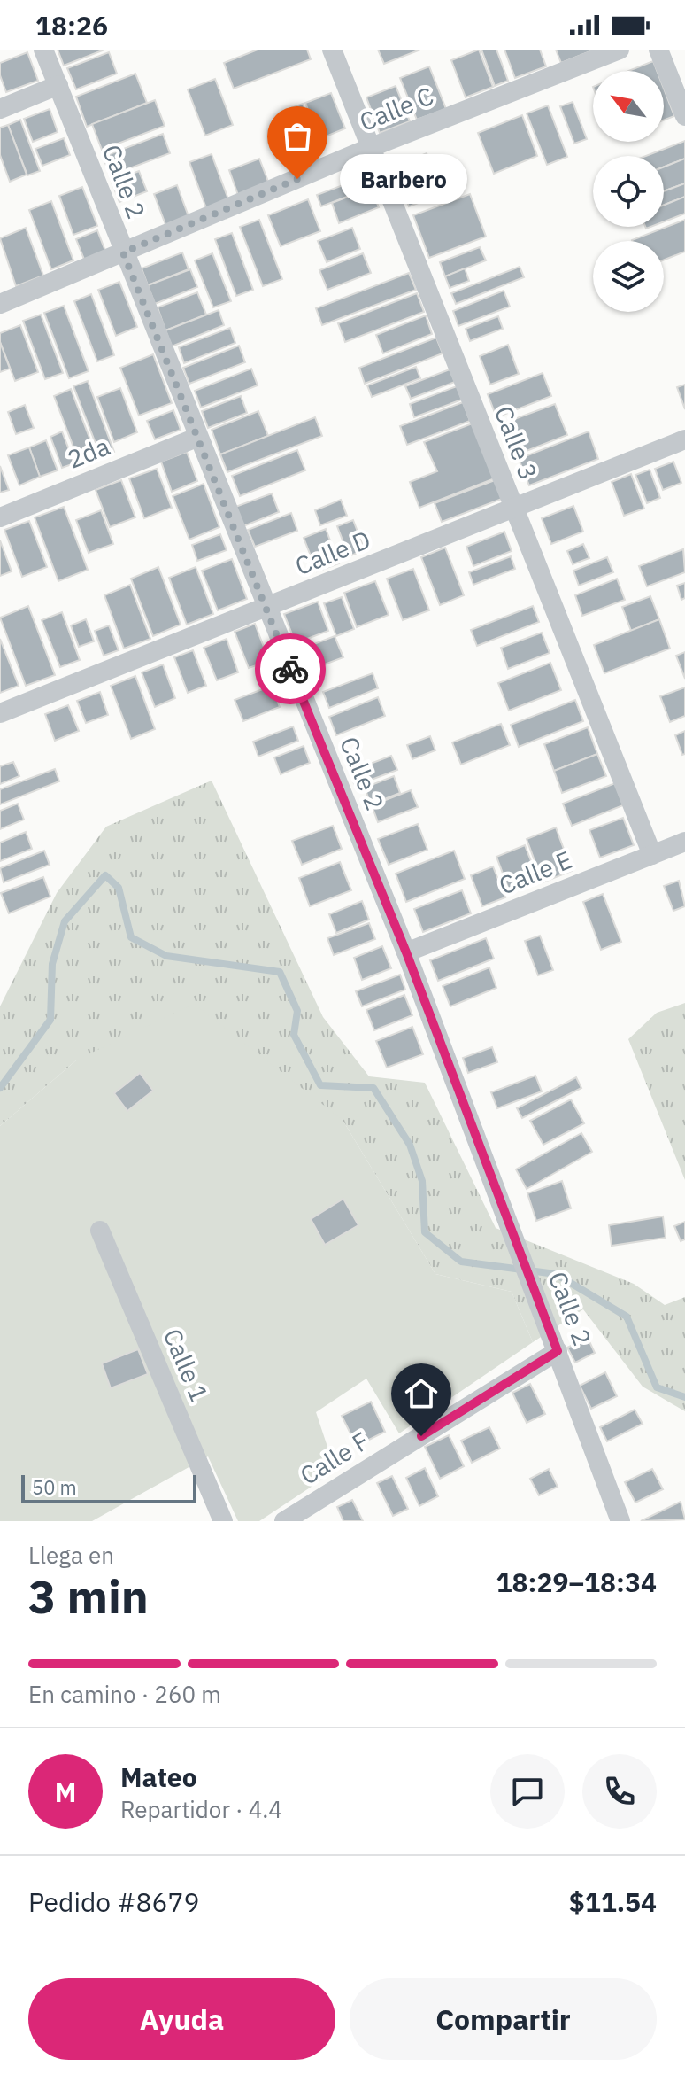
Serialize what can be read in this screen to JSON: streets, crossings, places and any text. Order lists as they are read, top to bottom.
{
  "streets": {
    "street": [
      "Calle C",
      "Calle 2",
      "Calle 3",
      "2da",
      "Calle D",
      "Calle E",
      "Calle 1",
      "Calle F"
    ]
  },
  "crossings": [
    ["Calle C", "Calle 2"],
    ["Calle C", "Calle 3"],
    ["Calle 2", "2da"],
    ["Calle 2", "Calle D"],
    ["Calle 2", "Calle E"],
    ["Calle 2", "Calle F"],
    ["Calle 3", "Calle D"],
    ["Calle 3", "Calle E"]
  ],
  "places": ["Barbero"],
  "scale_bar": "50 m",
  "north": "top left",
  "page": {
    "status": "18:26",
    "bubble": "Barbero",
    "scale": "50 m",
    "heading": ["3 min", "Llega en", "18:29–18:34"],
    "panel": [
      "Mateo",
      "Repartidor · 4.4",
      "Pedido #8679",
      "$11.54"
    ],
    "bar": "En camino · 260 m",
    "round": "M",
    "buttons": ["Ayuda", "Compartir"]
  }
}
